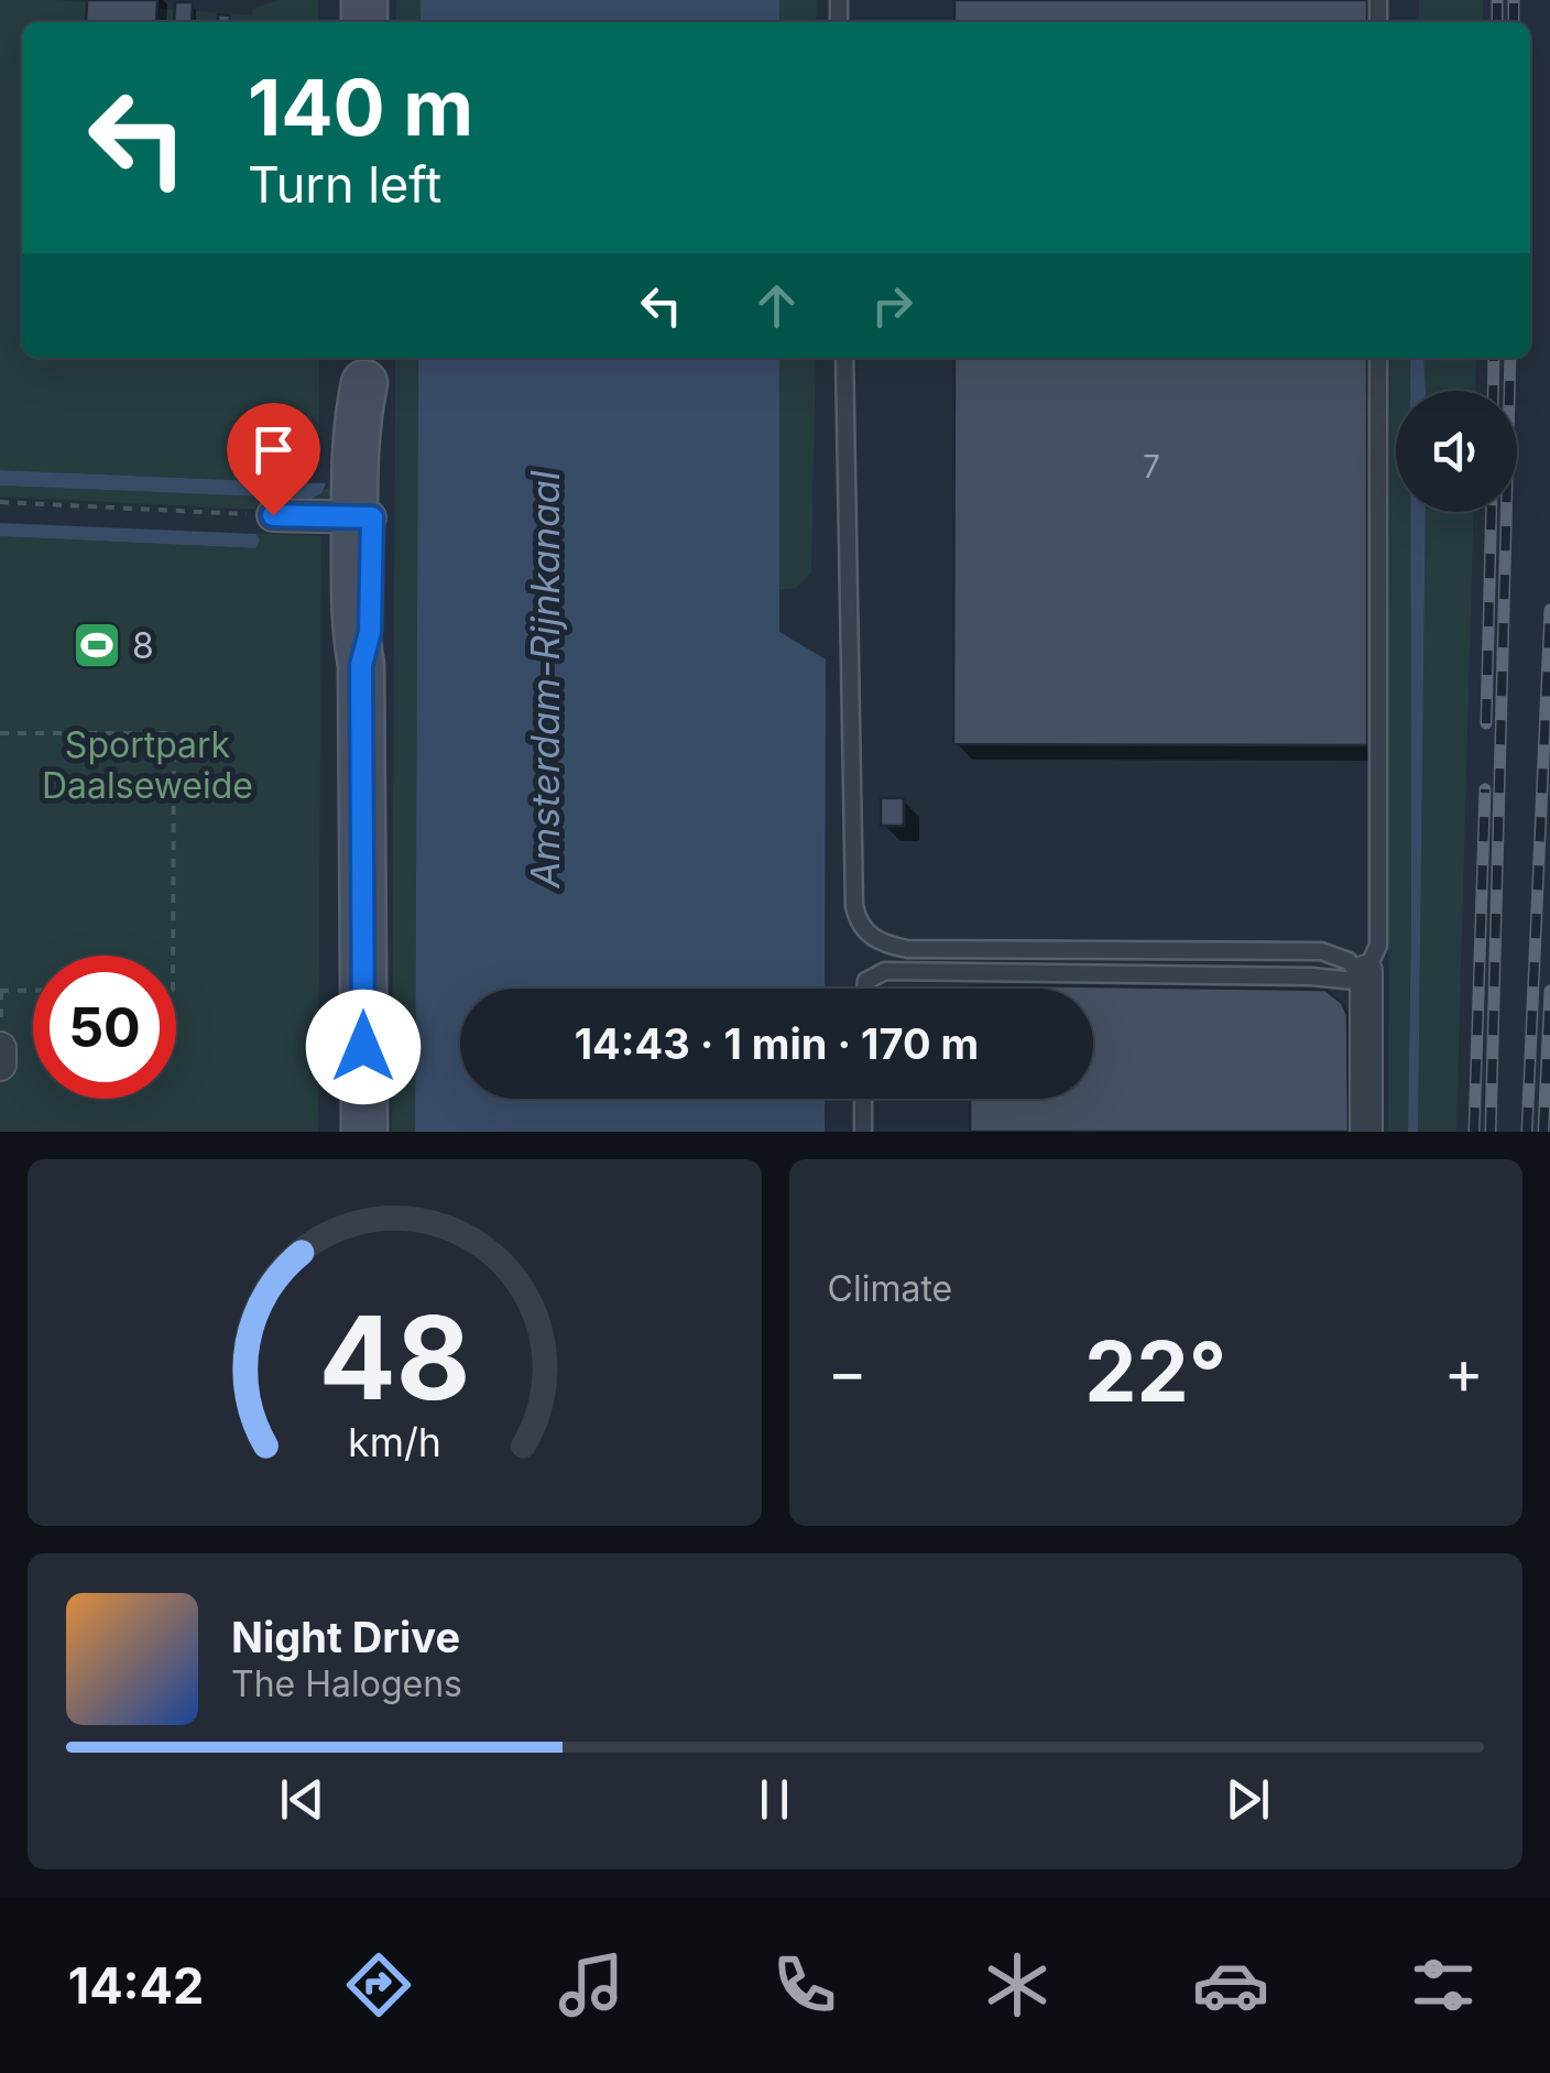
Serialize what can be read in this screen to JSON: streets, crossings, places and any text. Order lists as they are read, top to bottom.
{
  "water": ["Amsterdam-Rijnkanaal"],
  "parks": ["Sportpark Daalseweide"],
  "places": {
    "sports": ["8"]
  },
  "house_numbers": ["7"],
  "page": {
    "turn": ["140 m", "Turn left"],
    "limit": "50",
    "trip": "14:43 · 1 min · 170 m",
    "tile": "Climate",
    "heat": ["−", "22°", "+"],
    "song": ["Night Drive", "The Halogens"],
    "tabs": "14:42",
    "gauge": ["48", "km/h"]
  }
}
